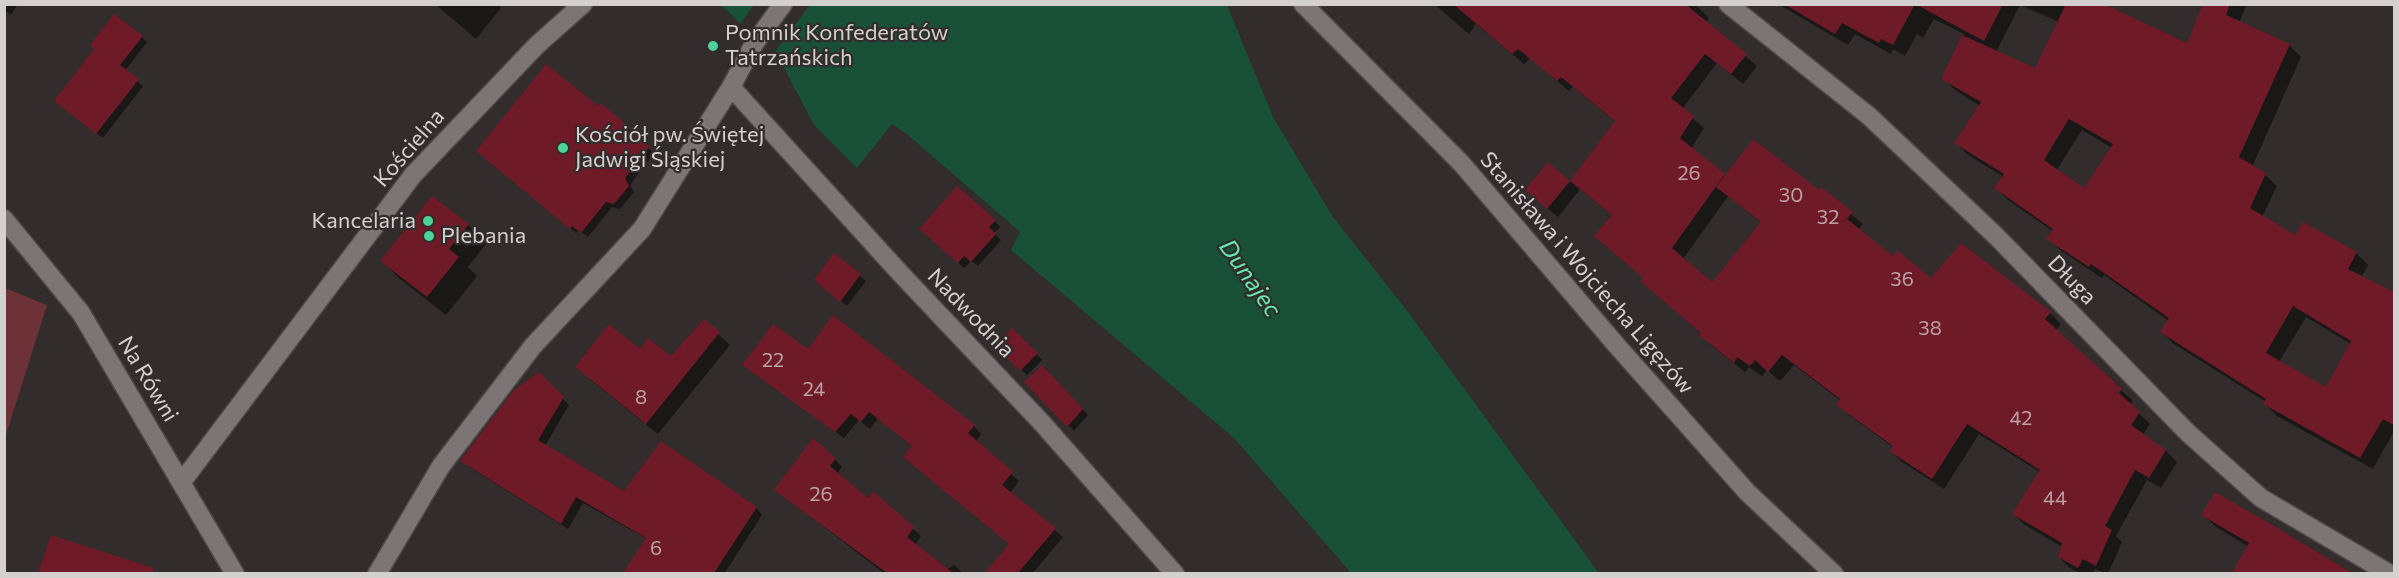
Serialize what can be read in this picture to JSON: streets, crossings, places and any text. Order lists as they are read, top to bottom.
{
  "streets": {
    "street": [
      "Kościelna",
      "Stanisława i Wojciecha Ligęzów",
      "Długa",
      "Nadwodnia",
      "Na Równi"
    ]
  },
  "crossings": [
    ["Kościelna", "Na Równi"]
  ],
  "water": ["Dunajec"],
  "places": [
    "Pomnik Konfederatów Tatrzańskich",
    "Kościół pw. Świętej Jadwigi Śląskiej",
    "Kancelaria",
    "Plebania"
  ],
  "house_numbers": [
    "26",
    "30",
    "32",
    "36",
    "38",
    "22",
    "24",
    "8",
    "42",
    "26",
    "44",
    "6"
  ]
}
